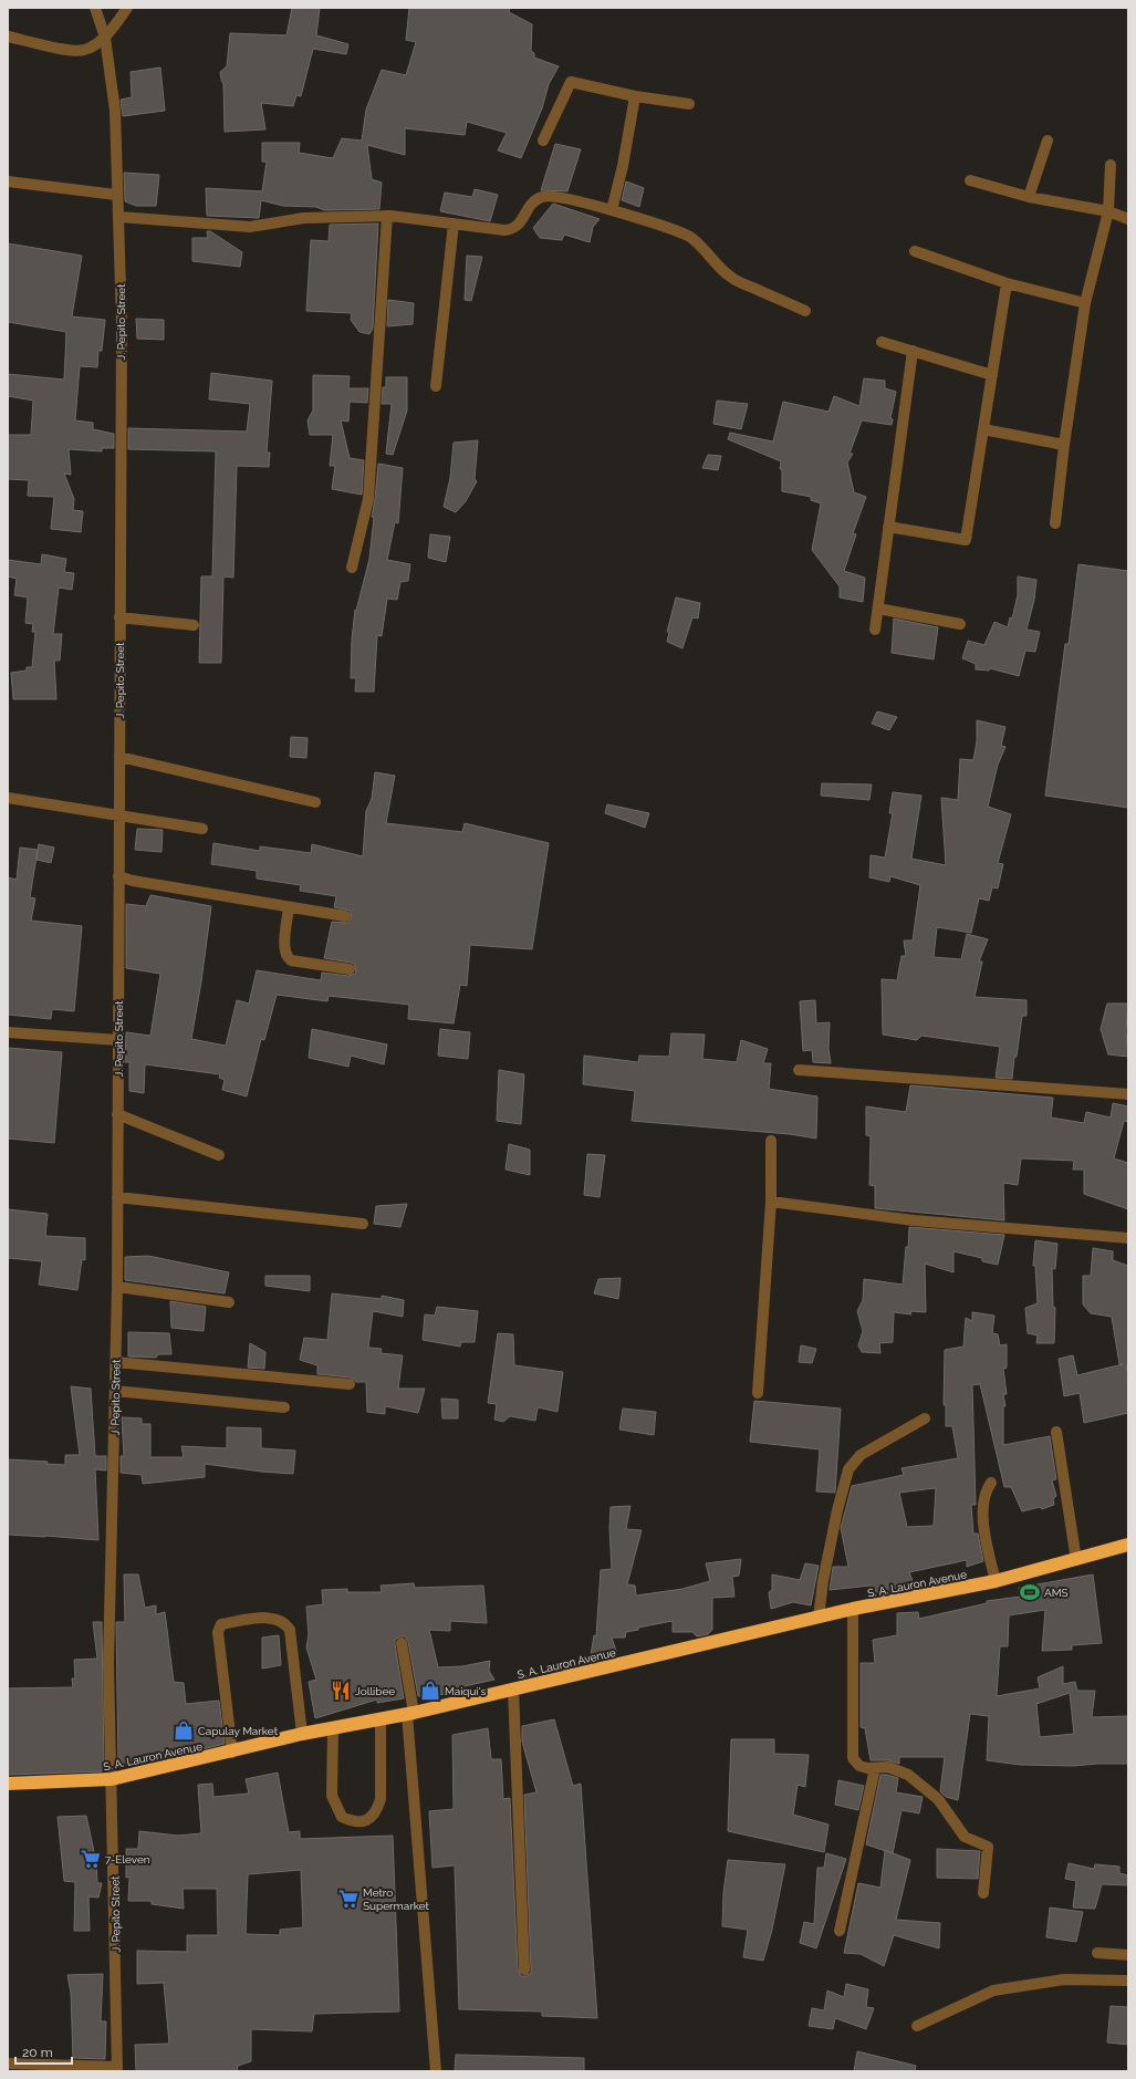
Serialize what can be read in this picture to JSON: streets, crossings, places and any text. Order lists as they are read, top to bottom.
{
  "streets": {
    "highway": ["S. A. Lauron Avenue"],
    "street": ["J. Pepito Street"]
  },
  "crossings": [
    ["J. Pepito Street", "S. A. Lauron Avenue"]
  ],
  "places": {
    "sports": ["AMS"],
    "restaurant": ["Jollibee"],
    "shop": ["Maiqui's", "Capulay Market"],
    "supermarket": ["7-Eleven", "Metro Supermarket"]
  },
  "scale_bar": "20 m"
}
